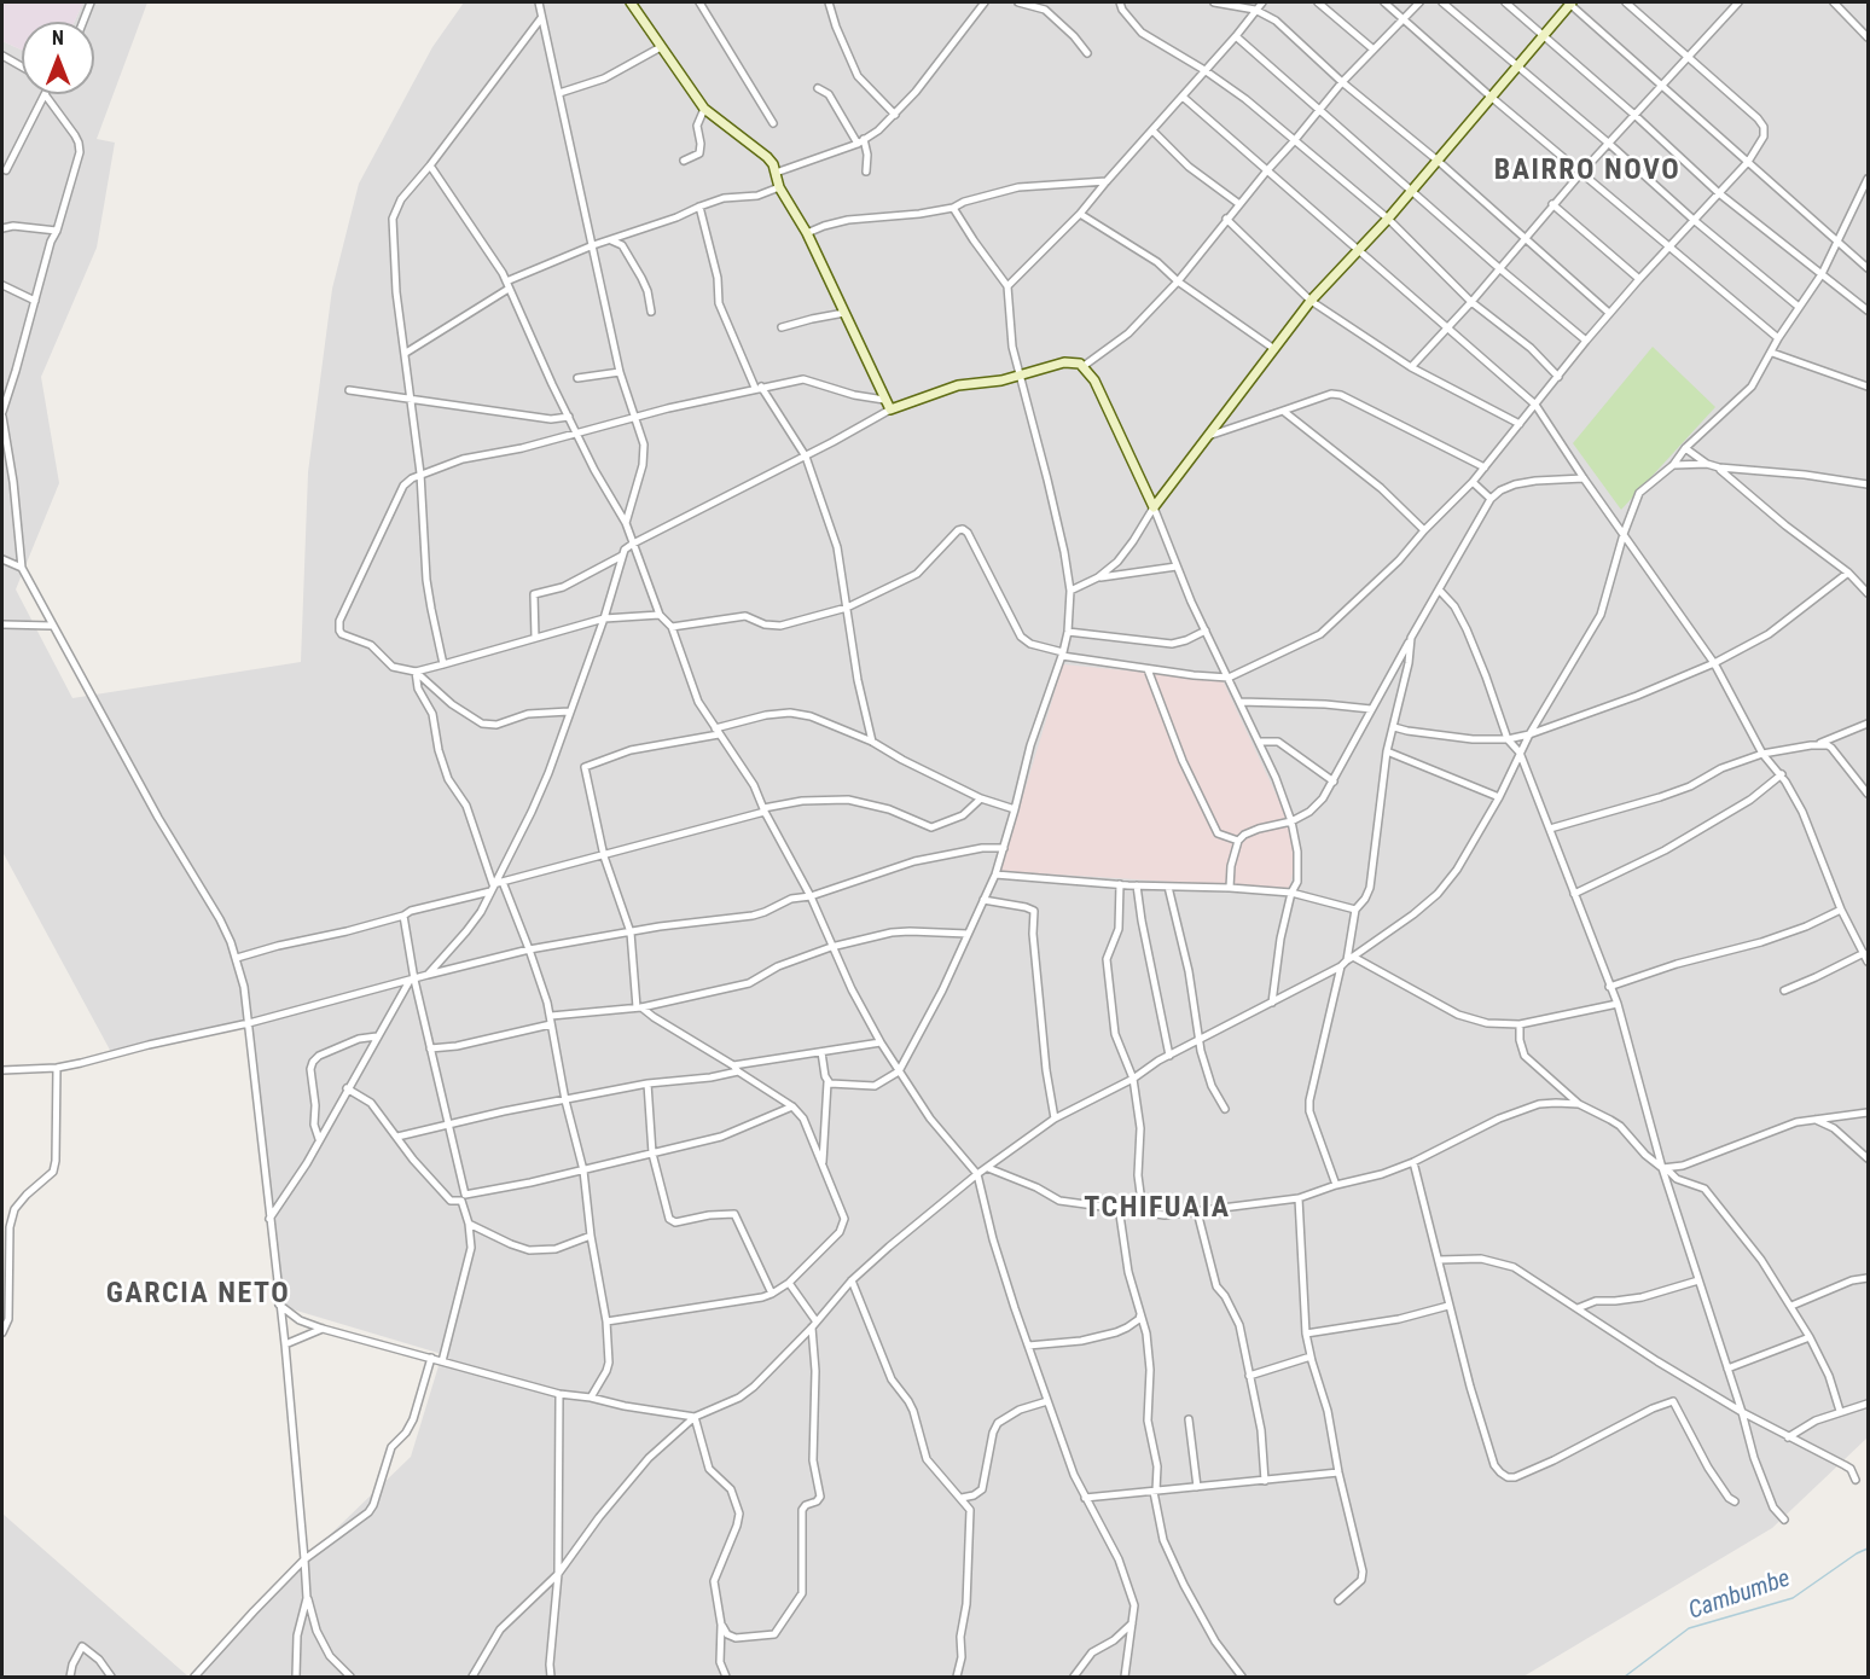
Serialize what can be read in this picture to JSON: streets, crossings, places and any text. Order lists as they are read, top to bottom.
{
  "districts": ["BAIRRO NOVO", "TCHIFUAIA", "GARCIA NETO"],
  "water": ["Cambumbe"],
  "north": "top"
}
